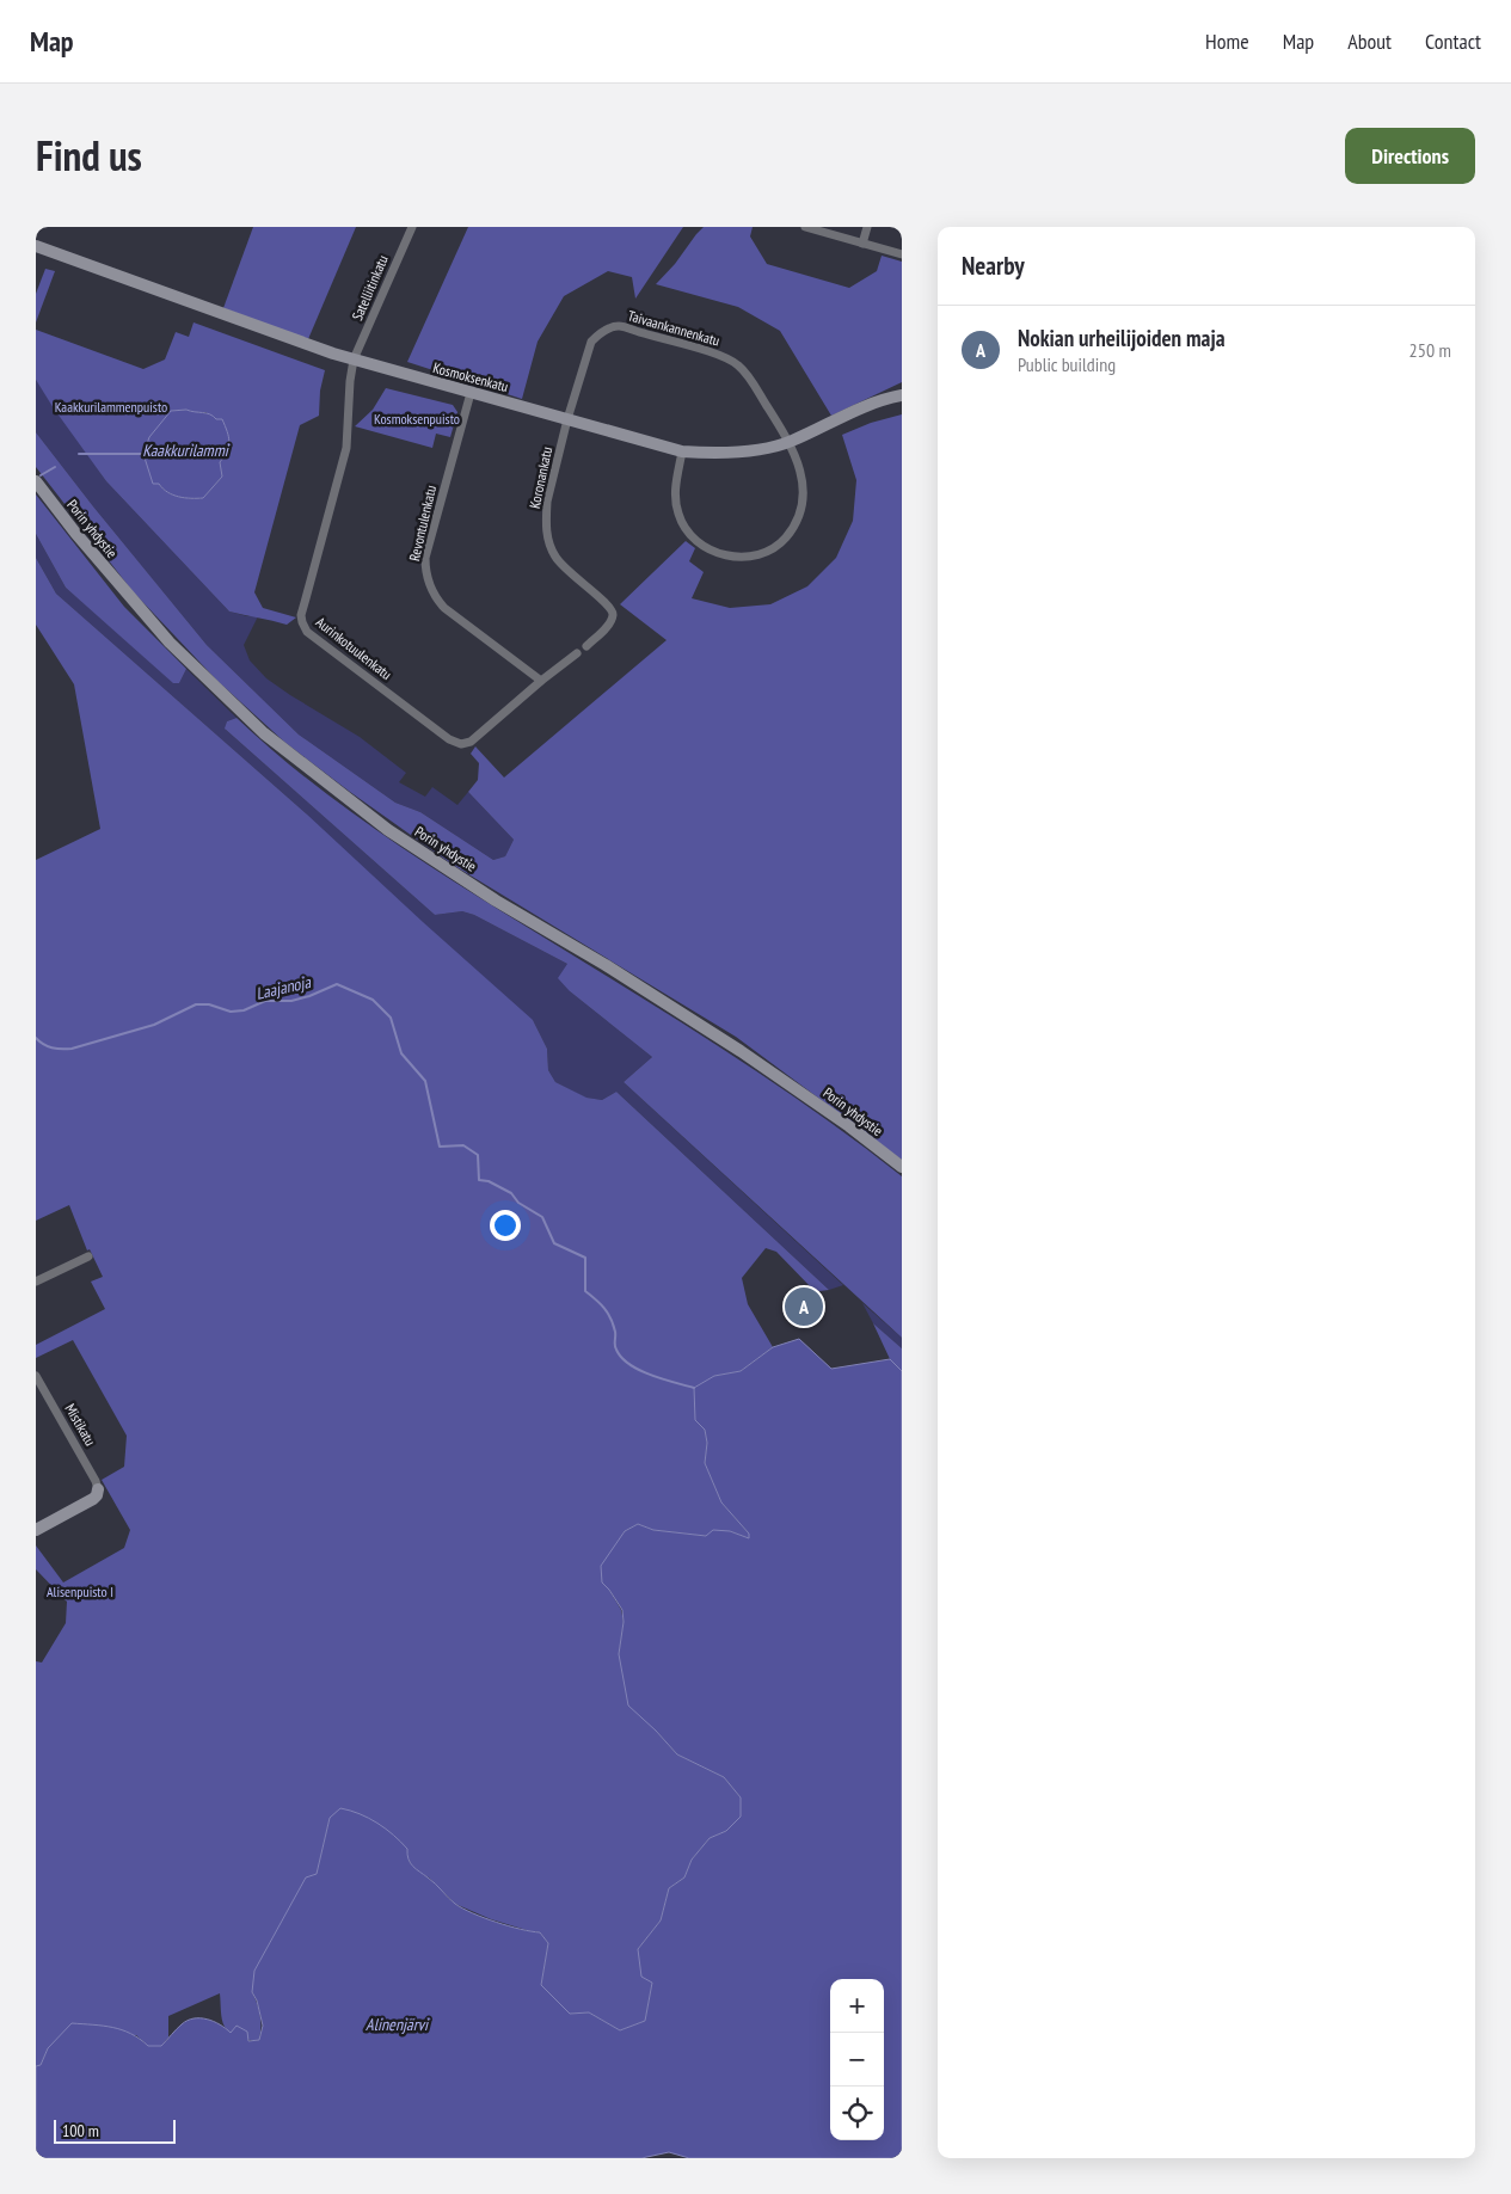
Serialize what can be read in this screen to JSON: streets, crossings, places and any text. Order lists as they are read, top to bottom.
{
  "streets": {
    "main road": ["Kosmoksenkatu", "Porin yhdystie"],
    "street": [
      "Satelliitinkatu",
      "Taivaankannenkatu",
      "Koronankatu",
      "Revontulenkatu",
      "Aurinkotuulenkatu",
      "Mistikatu"
    ]
  },
  "crossings": [
    ["Satelliitinkatu", "Kosmoksenkatu"],
    ["Satelliitinkatu", "Aurinkotuulenkatu"],
    ["Taivaankannenkatu", "Kosmoksenkatu"],
    ["Taivaankannenkatu", "Koronankatu"],
    ["Kosmoksenkatu", "Koronankatu"],
    ["Kosmoksenkatu", "Revontulenkatu"],
    ["Kosmoksenkatu", "Aurinkotuulenkatu"],
    ["Revontulenkatu", "Aurinkotuulenkatu"]
  ],
  "water": ["Kaakkurilammi", "Laajanoja", "Alinenjärvi"],
  "parks": ["Kaakkurilammenpuisto", "Kosmoksenpuisto", "Alisenpuisto I"],
  "scale_bar": "100 m",
  "page": {
    "header": "Map",
    "nav": [
      "Home",
      "Map",
      "About",
      "Contact"
    ],
    "title": "Find us",
    "buttons": "Directions",
    "heading": "Nearby",
    "list": [
      {
        "mark": "A",
        "name": "Nokian urheilijoiden maja",
        "note": "Public building",
        "value": "250 m"
      }
    ],
    "pins": "A",
    "map_buttons": ["+", "−"],
    "scale": "100 m"
  }
}
